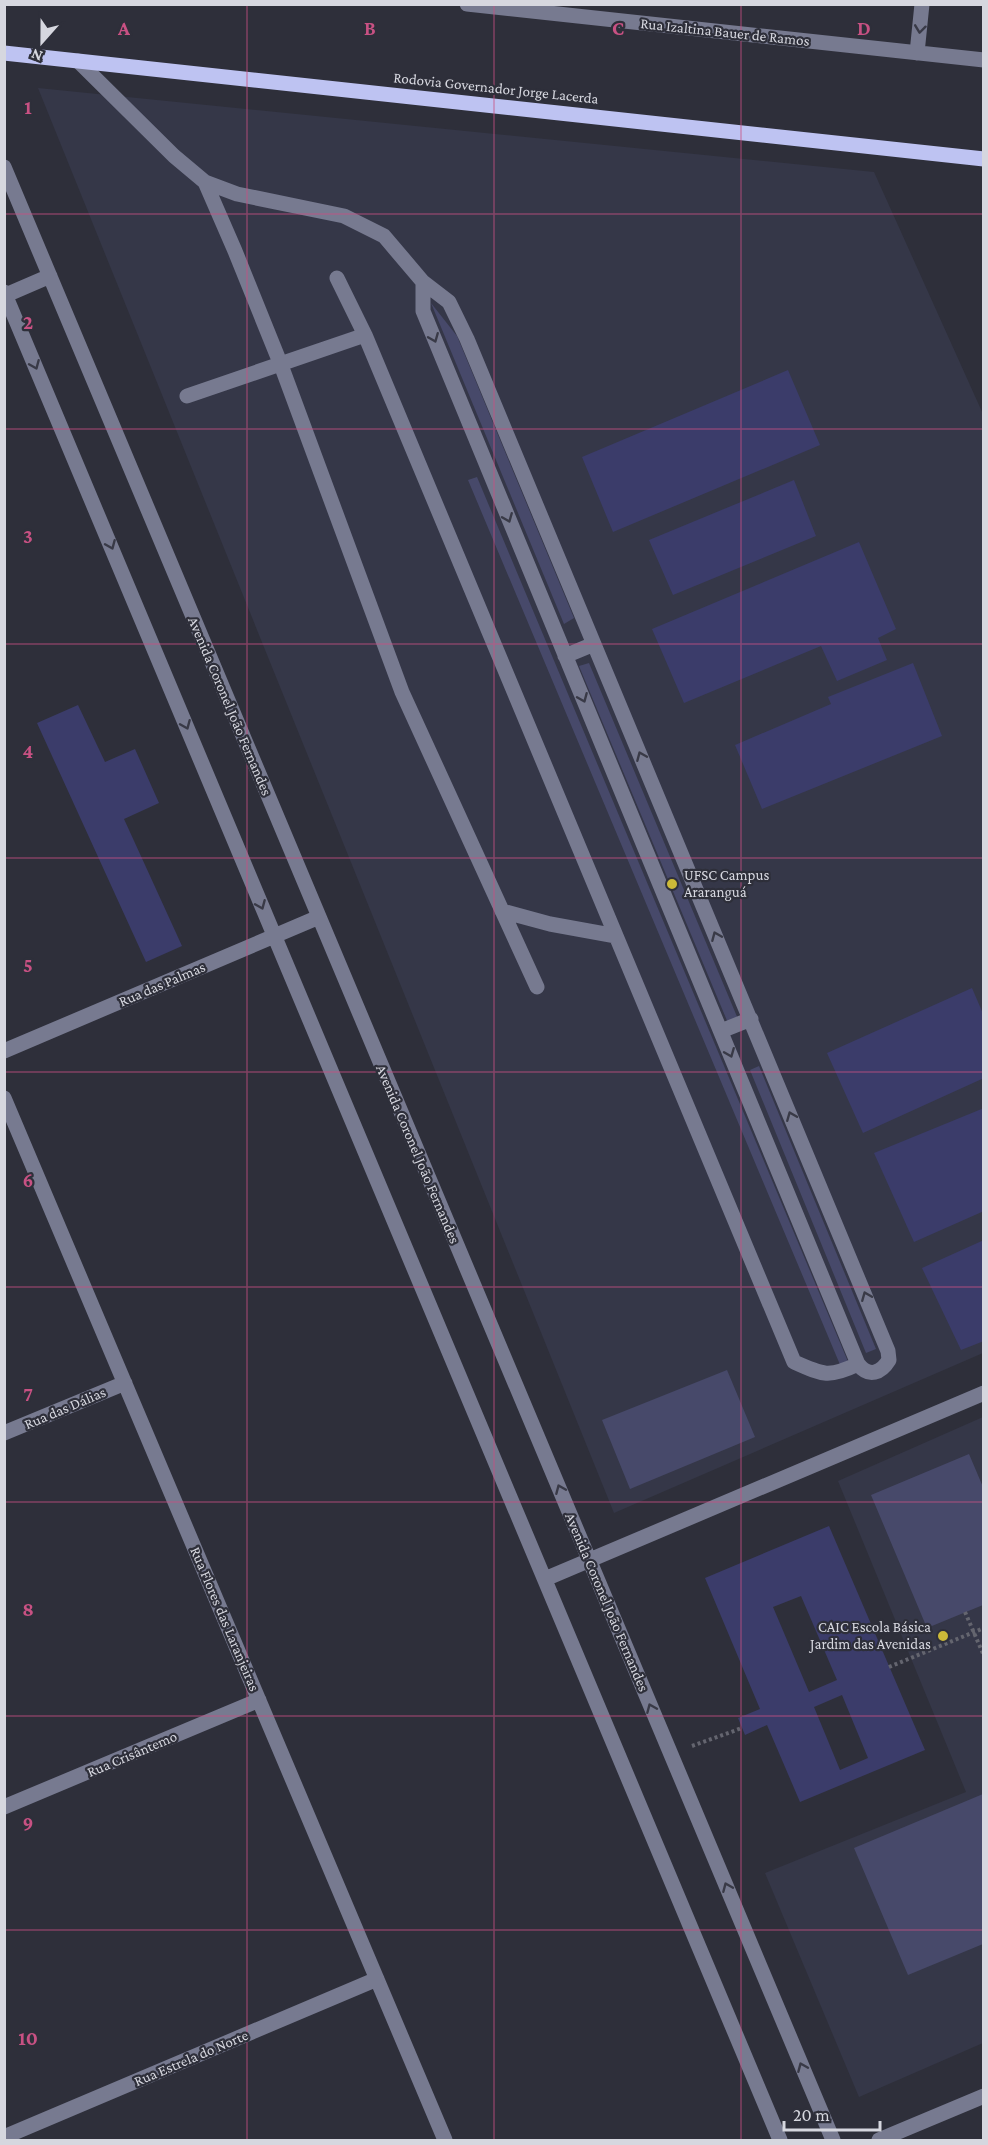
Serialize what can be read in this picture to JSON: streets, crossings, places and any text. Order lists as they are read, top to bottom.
{
  "streets": {
    "main road": ["Rodovia Governador Jorge Lacerda"],
    "street": [
      "Rua Izaltina Bauer de Ramos",
      "Avenida Coronel João Fernandes",
      "Rua das Palmas",
      "Rua das Dálias",
      "Rua Flores das Laranjeiras",
      "Rua Crisântemo",
      "Rua Estrela do Norte"
    ]
  },
  "crossings": [
    ["Avenida Coronel João Fernandes", "Rua das Palmas"],
    ["Rua das Dálias", "Rua Flores das Laranjeiras"],
    ["Rua Flores das Laranjeiras", "Rua Crisântemo"],
    ["Rua Flores das Laranjeiras", "Rua Estrela do Norte"]
  ],
  "places": ["UFSC Campus Araranguá", "CAIC Escola Básica Jardim das Avenidas"],
  "scale_bar": "20 m",
  "north": "bottom",
  "grid": {
    "columns": [
      "A",
      "B",
      "C",
      "D"
    ],
    "rows": [
      "1",
      "2",
      "3",
      "4",
      "5",
      "6",
      "7",
      "8",
      "9",
      "10"
    ]
  }
}
